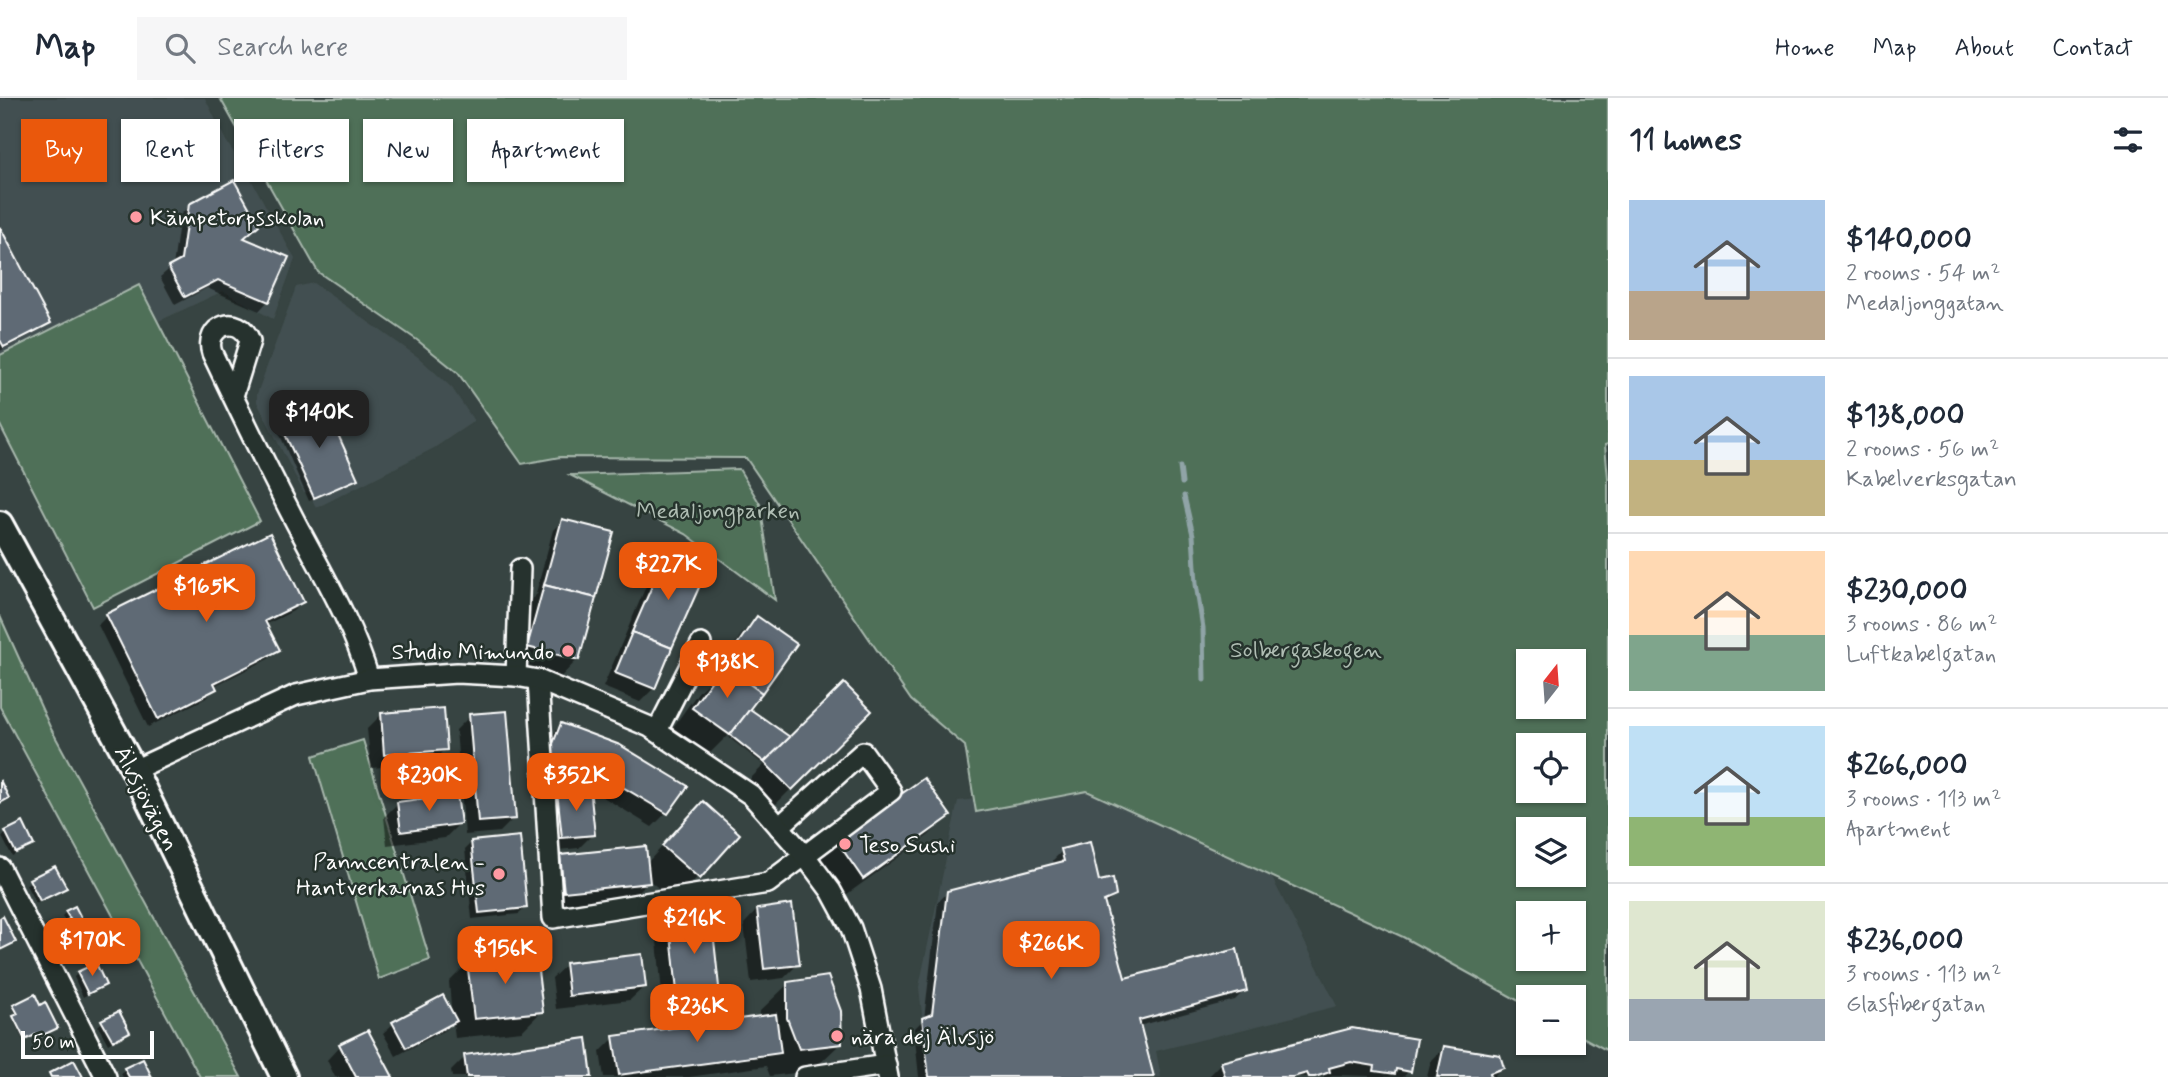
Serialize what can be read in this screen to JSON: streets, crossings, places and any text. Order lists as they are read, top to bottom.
{
  "streets": {
    "main road": ["Älvsjövägen"]
  },
  "parks": ["Medaljongparken", "Solbergaskogen"],
  "places": [
    "Kämpetorpsskolan",
    "Studio Mimundo",
    "Teso Sushi",
    "Panncentralen - Hantverkarnas Hus",
    "nära dej Älvsjö"
  ],
  "scale_bar": "50 m",
  "north": "top",
  "page": {
    "header": "Map",
    "search": "Search here",
    "nav": [
      "Home",
      "Map",
      "About",
      "Contact"
    ],
    "heading": "11 homes",
    "chip": [
      "Buy",
      "Rent",
      "Filters",
      "New",
      "Apartment"
    ],
    "list": [
      {
        "name": "$140,000",
        "note": "2 rooms · 54 m² · Medaljonggatan"
      },
      {
        "name": "$138,000",
        "note": "2 rooms · 56 m² · Kabelverksgatan"
      },
      {
        "name": "$230,000",
        "note": "3 rooms · 86 m² · Luftkabelgatan"
      },
      {
        "name": "$266,000",
        "note": "3 rooms · 113 m² · Apartment"
      },
      {
        "name": "$236,000",
        "note": "3 rooms · 113 m² · Glasfibergatan"
      }
    ],
    "price": [
      "$140K",
      "$227K",
      "$165K",
      "$138K",
      "$230K",
      "$352K",
      "$216K",
      "$170K",
      "$266K",
      "$156K",
      "$236K"
    ],
    "map_buttons": ["+", "−"],
    "scale": "50 m"
  }
}
